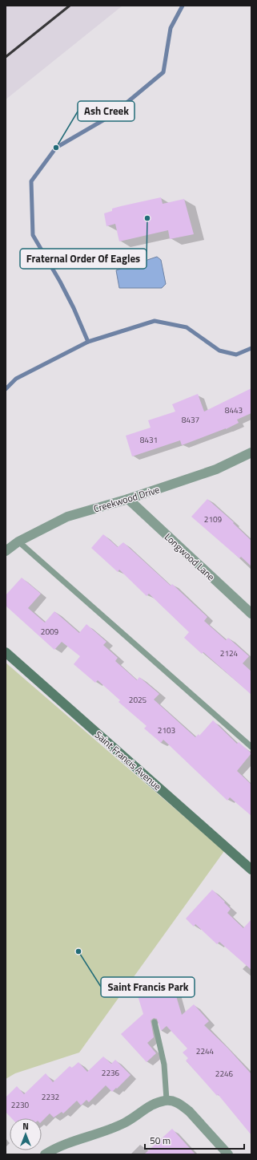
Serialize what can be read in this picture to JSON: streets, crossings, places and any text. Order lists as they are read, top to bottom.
{
  "streets": {
    "street": ["Creekwood Drive", "Longwood Lane", "Saint Francis Avenue"]
  },
  "crossings": [
    ["Creekwood Drive", "Longwood Lane"]
  ],
  "places": ["Ash Creek", "Fraternal Order Of Eagles", "Saint Francis Park"],
  "house_numbers": [
    "8443",
    "8437",
    "8431",
    "2109",
    "2009",
    "2124",
    "2025",
    "2103",
    "2244",
    "2236",
    "2246",
    "2232",
    "2230"
  ],
  "scale_bar": "50 m",
  "north": "top"
}
